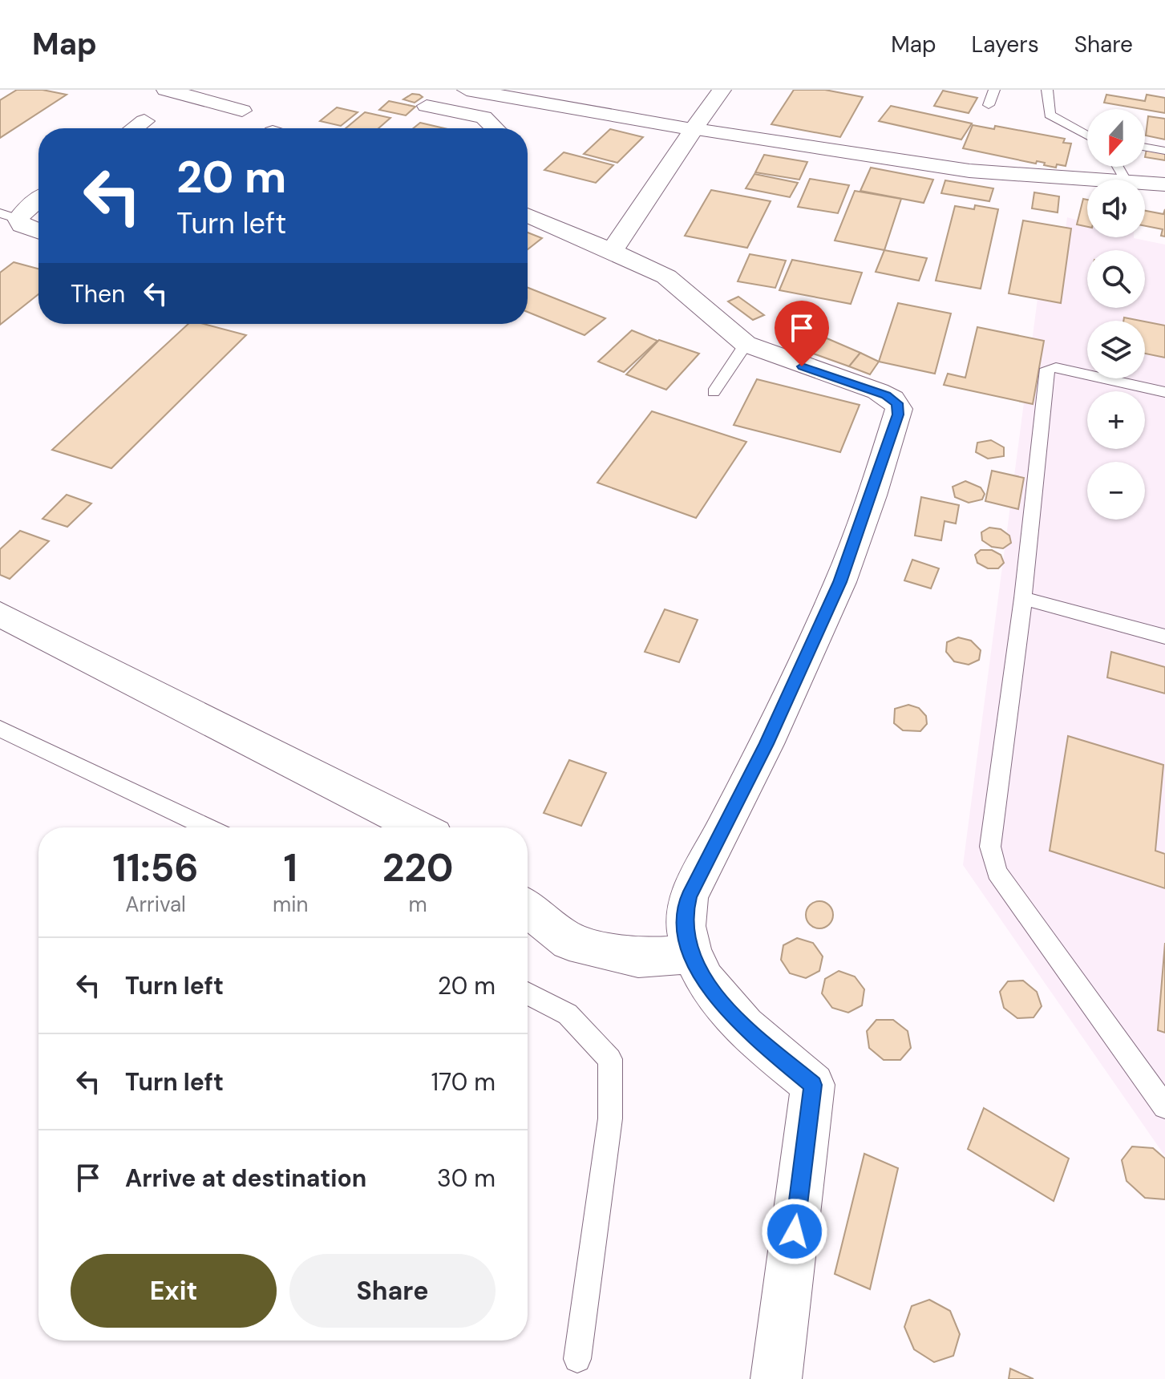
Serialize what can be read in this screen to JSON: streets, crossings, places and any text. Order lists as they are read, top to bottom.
{
  "north": "bottom",
  "page": {
    "header": "Map",
    "nav": ["Map", "Layers", "Share"],
    "map_buttons": ["+", "−"],
    "turn": ["20 m", "Turn left"],
    "then": "Then",
    "eta": [
      "11:56",
      "Arrival",
      "1",
      "min",
      "220",
      "m"
    ],
    "list": [
      {
        "name": "Turn left",
        "value": "20 m"
      },
      {
        "name": "Turn left",
        "value": "170 m"
      },
      {
        "name": "Arrive at destination",
        "value": "30 m"
      }
    ],
    "buttons": ["Exit", "Share"]
  }
}
